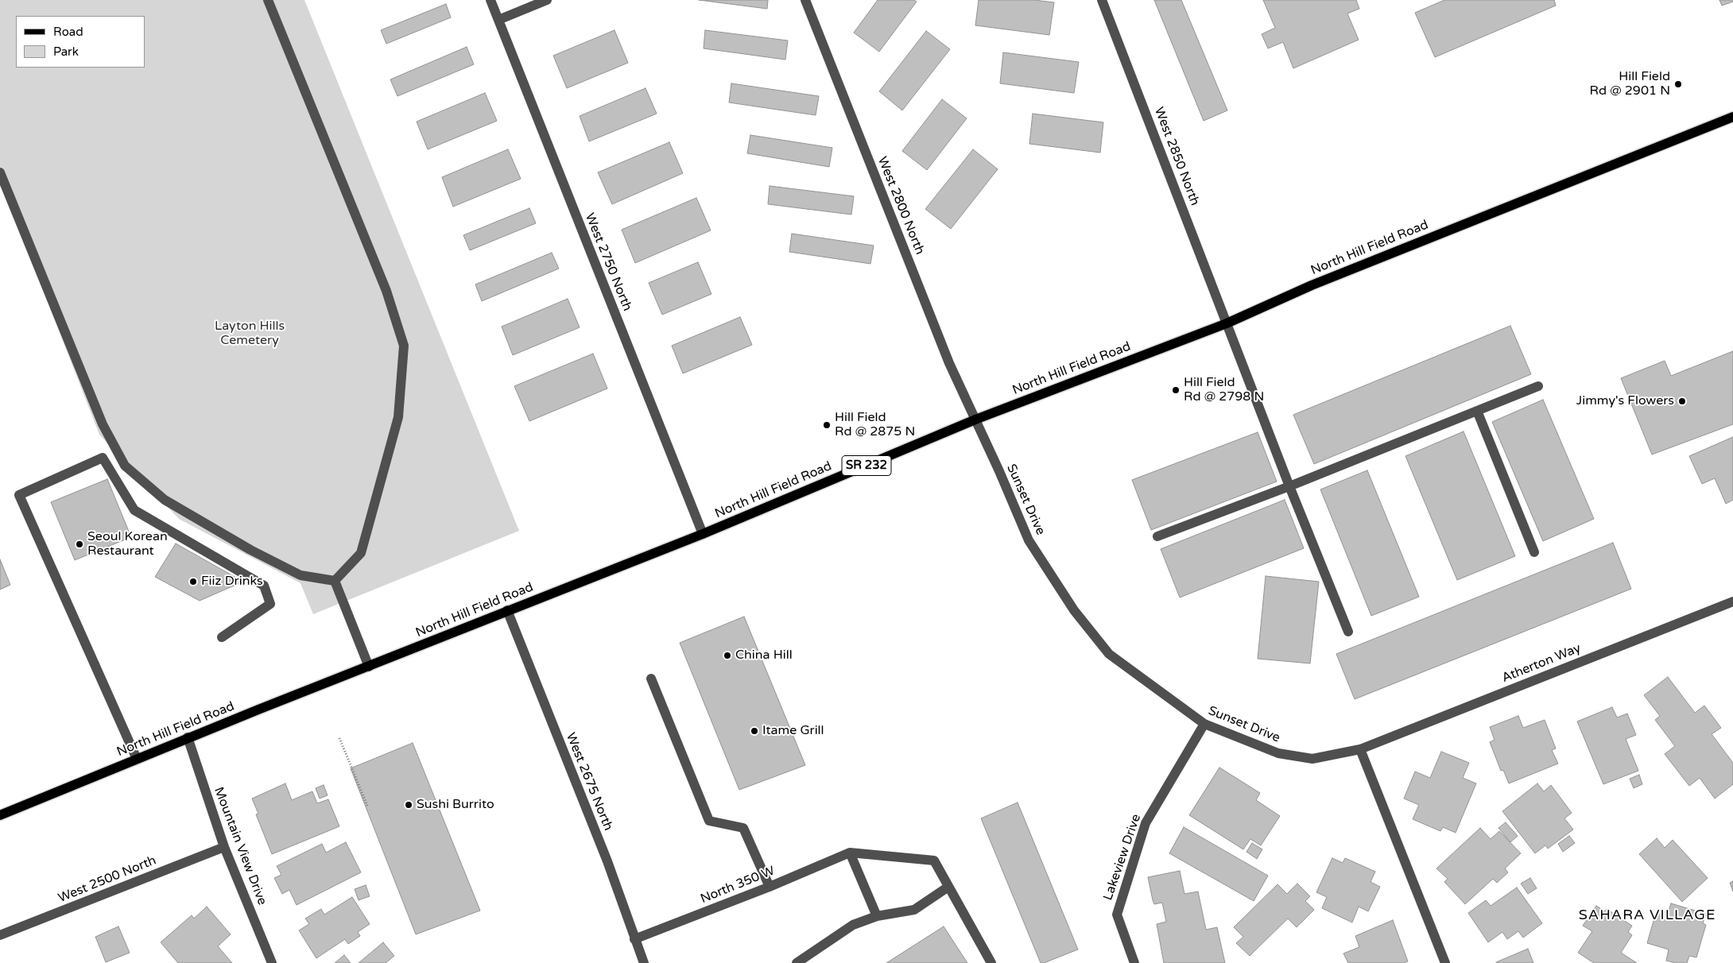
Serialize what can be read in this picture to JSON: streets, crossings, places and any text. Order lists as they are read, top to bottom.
{
  "streets": {
    "main road": ["North Hill Field Road", "SR 232"],
    "street": [
      "West 2850 North",
      "West 2800 North",
      "West 2750 North",
      "Sunset Drive",
      "Atherton Way",
      "West 2675 North",
      "Mountain View Drive",
      "Lakeview Drive",
      "West 2500 North",
      "North 350 W"
    ]
  },
  "crossings": [
    ["West 2850 North", "North Hill Field Road"],
    ["West 2800 North", "North Hill Field Road"],
    ["West 2800 North", "Sunset Drive"],
    ["North Hill Field Road", "West 2750 North"],
    ["North Hill Field Road", "Sunset Drive"],
    ["North Hill Field Road", "West 2675 North"],
    ["North Hill Field Road", "Mountain View Drive"],
    ["Sunset Drive", "Atherton Way"],
    ["Sunset Drive", "Lakeview Drive"],
    ["West 2675 North", "North 350 W"],
    ["Mountain View Drive", "West 2500 North"]
  ],
  "districts": ["SAHARA VILLAGE"],
  "parks": ["Layton Hills Cemetery"],
  "places": [
    "Hill Field Rd @ 2901 N",
    "Hill Field Rd @ 2798 N",
    "Jimmy's Flowers",
    "Hill Field Rd @ 2875 N",
    "Seoul Korean Restaurant",
    "Fiiz Drinks",
    "China Hill",
    "Itame Grill",
    "Sushi Burrito"
  ],
  "legend": ["Road", "Park"]
}
